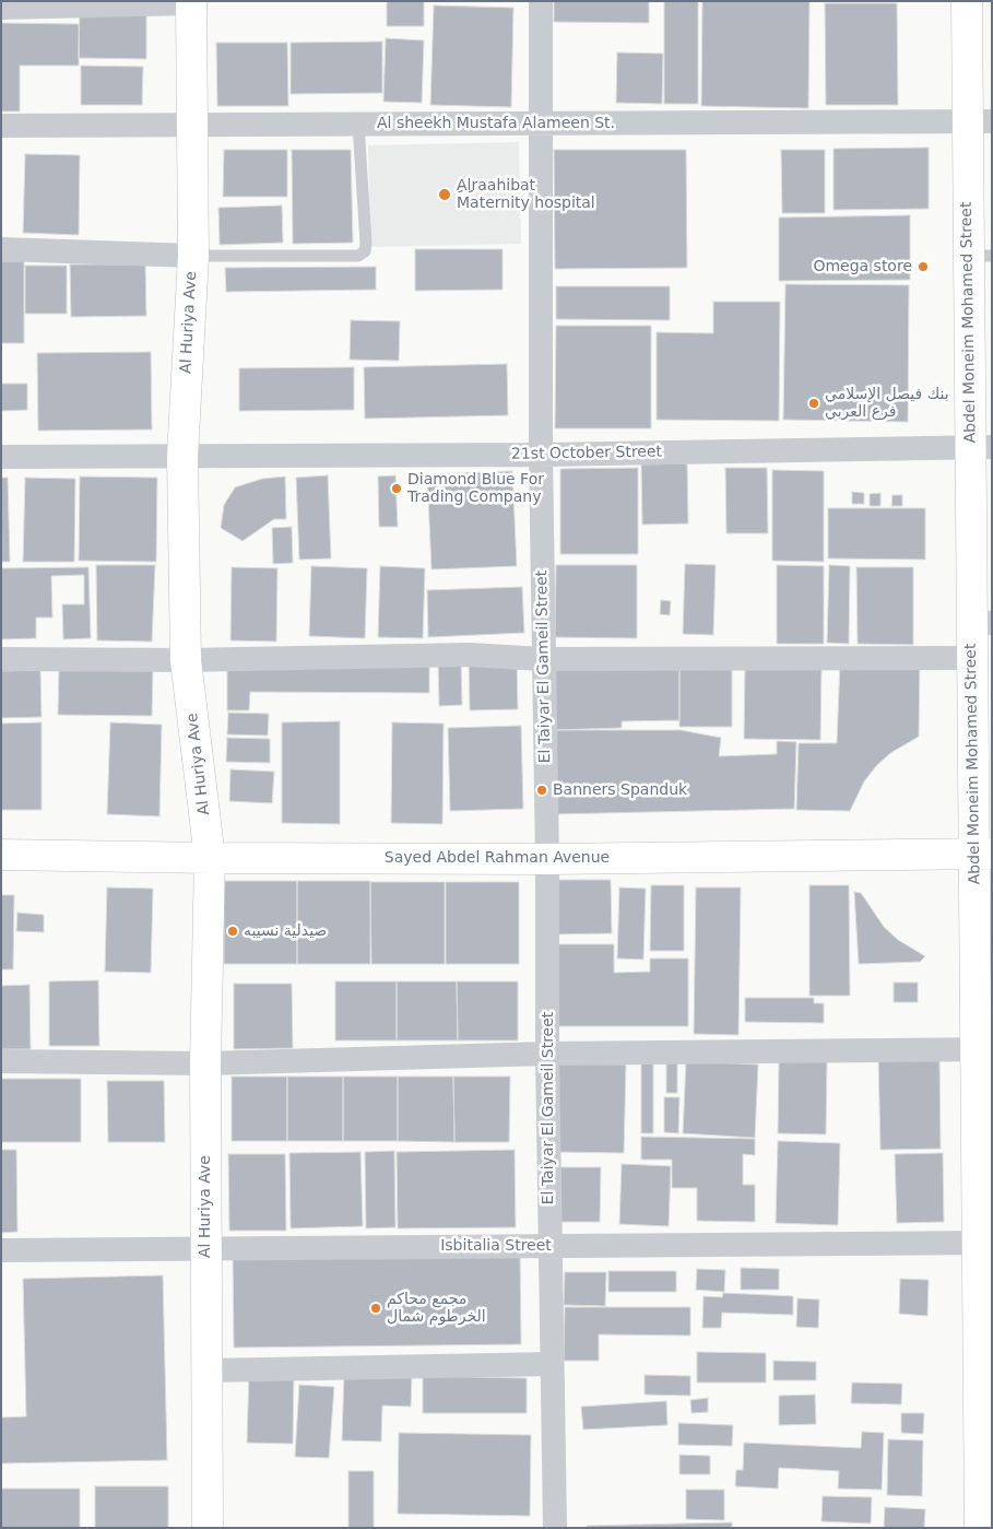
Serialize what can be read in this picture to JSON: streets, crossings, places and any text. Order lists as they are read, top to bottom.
{
  "streets": {
    "street": [
      "Al sheekh Mustafa Alameen St.",
      "Al Huriya Ave",
      "Abdel Moneim Mohamed Street",
      "21st October Street",
      "El Taiyar El Gameil Street",
      "Sayed Abdel Rahman Avenue",
      "Isbitalia Street"
    ]
  },
  "crossings": [
    ["Al sheekh Mustafa Alameen St.", "Al Huriya Ave"],
    ["Al sheekh Mustafa Alameen St.", "Abdel Moneim Mohamed Street"],
    ["Al sheekh Mustafa Alameen St.", "El Taiyar El Gameil Street"],
    ["Al Huriya Ave", "21st October Street"],
    ["Al Huriya Ave", "Sayed Abdel Rahman Avenue"],
    ["Al Huriya Ave", "Isbitalia Street"],
    ["Abdel Moneim Mohamed Street", "21st October Street"],
    ["Abdel Moneim Mohamed Street", "Sayed Abdel Rahman Avenue"],
    ["Abdel Moneim Mohamed Street", "Isbitalia Street"],
    ["21st October Street", "El Taiyar El Gameil Street"],
    ["El Taiyar El Gameil Street", "Sayed Abdel Rahman Avenue"],
    ["El Taiyar El Gameil Street", "Isbitalia Street"]
  ],
  "places": [
    "ِِAِِlraahibat Maternity hospital",
    "Omega store",
    "بنك فيصل الإسلامي فرع العربي",
    "Diamond Blue For Trading Company",
    "Banners Spanduk",
    "صيدلية نسيبه",
    "مجمع محاكم الخرطوم شمال"
  ]
}
